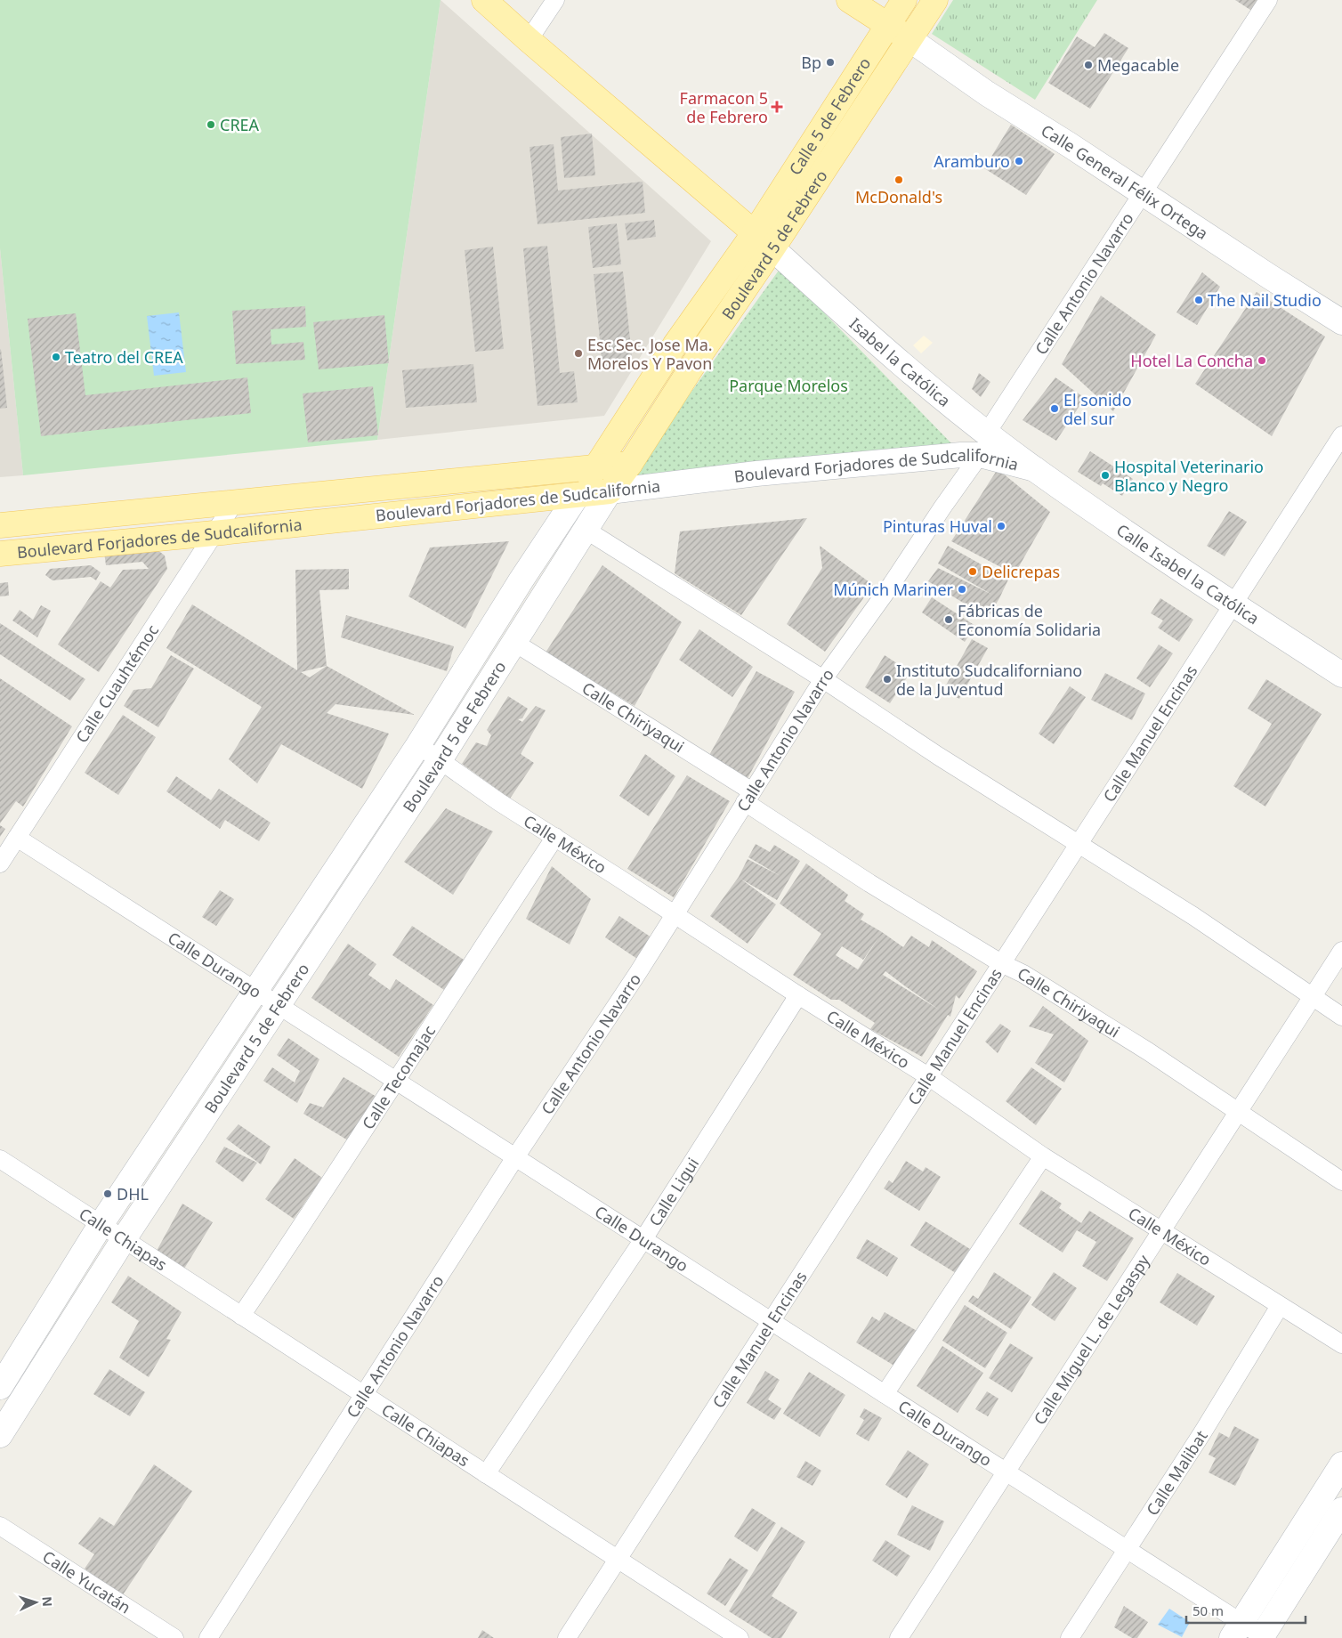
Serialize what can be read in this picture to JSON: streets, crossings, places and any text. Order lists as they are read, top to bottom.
{
  "streets": {
    "main road": [
      "Calle 5 de Febrero",
      "Calle General Félix Ortega",
      "Boulevard 5 de Febrero",
      "Isabel la Católica",
      "Boulevard Forjadores de Sudcalifornia",
      "Calle Isabel la Católica"
    ],
    "street": [
      "Calle Antonio Navarro",
      "Calle Cuauhtémoc",
      "Calle Chiriyaqui",
      "Calle Manuel Encinas",
      "Calle México",
      "Calle Durango",
      "Calle Tecomajac",
      "Calle Ligui",
      "Calle Chiapas",
      "Calle Miguel L. de Legaspy",
      "Calle Malibat",
      "Calle Yucatán"
    ]
  },
  "crossings": [
    ["Calle 5 de Febrero", "Boulevard 5 de Febrero"],
    ["Calle General Félix Ortega", "Boulevard 5 de Febrero"],
    ["Calle General Félix Ortega", "Calle Antonio Navarro"],
    ["Boulevard 5 de Febrero", "Isabel la Católica"],
    ["Boulevard 5 de Febrero", "Boulevard Forjadores de Sudcalifornia"],
    ["Boulevard 5 de Febrero", "Calle Chiriyaqui"],
    ["Boulevard 5 de Febrero", "Calle México"],
    ["Boulevard 5 de Febrero", "Calle Durango"],
    ["Boulevard 5 de Febrero", "Calle Chiapas"],
    ["Calle Antonio Navarro", "Isabel la Católica"],
    ["Calle Antonio Navarro", "Boulevard Forjadores de Sudcalifornia"],
    ["Calle Antonio Navarro", "Calle Chiriyaqui"],
    ["Calle Antonio Navarro", "Calle México"],
    ["Calle Antonio Navarro", "Calle Durango"],
    ["Calle Antonio Navarro", "Calle Chiapas"],
    ["Isabel la Católica", "Boulevard Forjadores de Sudcalifornia"],
    ["Isabel la Católica", "Calle Isabel la Católica"],
    ["Boulevard Forjadores de Sudcalifornia", "Calle Cuauhtémoc"],
    ["Calle Isabel la Católica", "Calle Manuel Encinas"],
    ["Calle Cuauhtémoc", "Calle Durango"],
    ["Calle Chiriyaqui", "Calle Manuel Encinas"],
    ["Calle Chiriyaqui", "Calle Miguel L. de Legaspy"],
    ["Calle Manuel Encinas", "Calle México"],
    ["Calle Manuel Encinas", "Calle Durango"],
    ["Calle Manuel Encinas", "Calle Chiapas"],
    ["Calle México", "Calle Tecomajac"],
    ["Calle México", "Calle Ligui"],
    ["Calle México", "Calle Miguel L. de Legaspy"],
    ["Calle México", "Calle Malibat"],
    ["Calle Durango", "Calle Tecomajac"],
    ["Calle Durango", "Calle Ligui"],
    ["Calle Durango", "Calle Miguel L. de Legaspy"],
    ["Calle Durango", "Calle Malibat"],
    ["Calle Tecomajac", "Calle Chiapas"],
    ["Calle Ligui", "Calle Chiapas"]
  ],
  "parks": ["Parque Morelos"],
  "places": {
    "other": [
      "Bp",
      "Megacable",
      "CREA",
      "Aramburo",
      "McDonald's",
      "The Nail Studio",
      "Esc Sec. Jose Ma. Morelos Y Pavon",
      "Teatro del CREA",
      "Hotel La Concha",
      "El sonido del sur",
      "Hospital Veterinario Blanco y Negro",
      "Pinturas Huval",
      "Delicrepas",
      "Múnich Mariner",
      "Fábricas de Economía Solidaria",
      "Instituto Sudcaliforniano de la Juventud",
      "DHL"
    ],
    "health": ["Farmacon 5 de Febrero"]
  },
  "scale_bar": "50 m",
  "north": "right"
}
